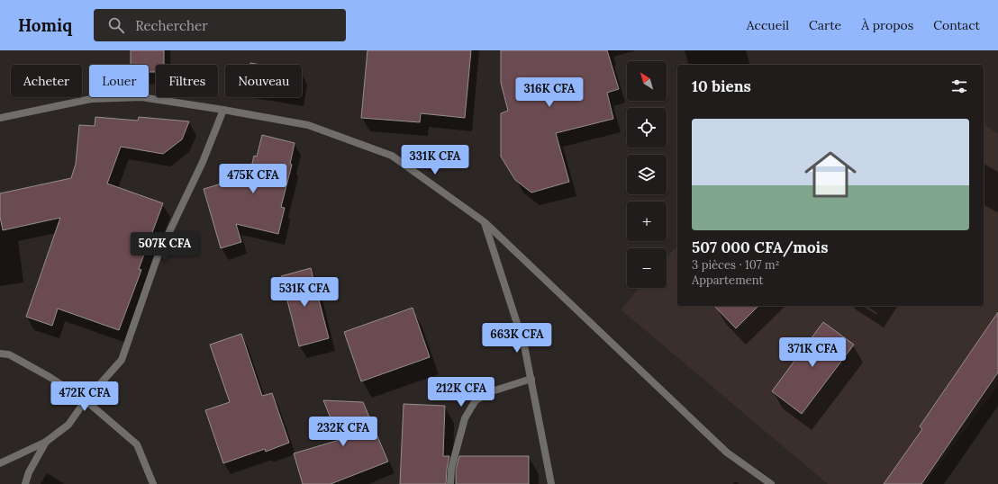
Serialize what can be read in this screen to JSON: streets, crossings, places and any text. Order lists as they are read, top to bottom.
{
  "north": "top left",
  "page": {
    "header": "Homiq",
    "search": "Rechercher",
    "nav": [
      "Accueil",
      "Carte",
      "À propos",
      "Contact"
    ],
    "map_buttons": ["+", "−"],
    "chip": [
      "Acheter",
      "Louer",
      "Filtres",
      "Nouveau"
    ],
    "heading": "10 biens",
    "price": [
      "316K CFA",
      "331K CFA",
      "475K CFA",
      "507K CFA",
      "531K CFA",
      "663K CFA",
      "371K CFA",
      "212K CFA",
      "472K CFA",
      "232K CFA"
    ],
    "list": [
      {
        "name": "507 000 CFA/mois",
        "note": "3 pièces · 107 m² · Appartement"
      }
    ]
  }
}
